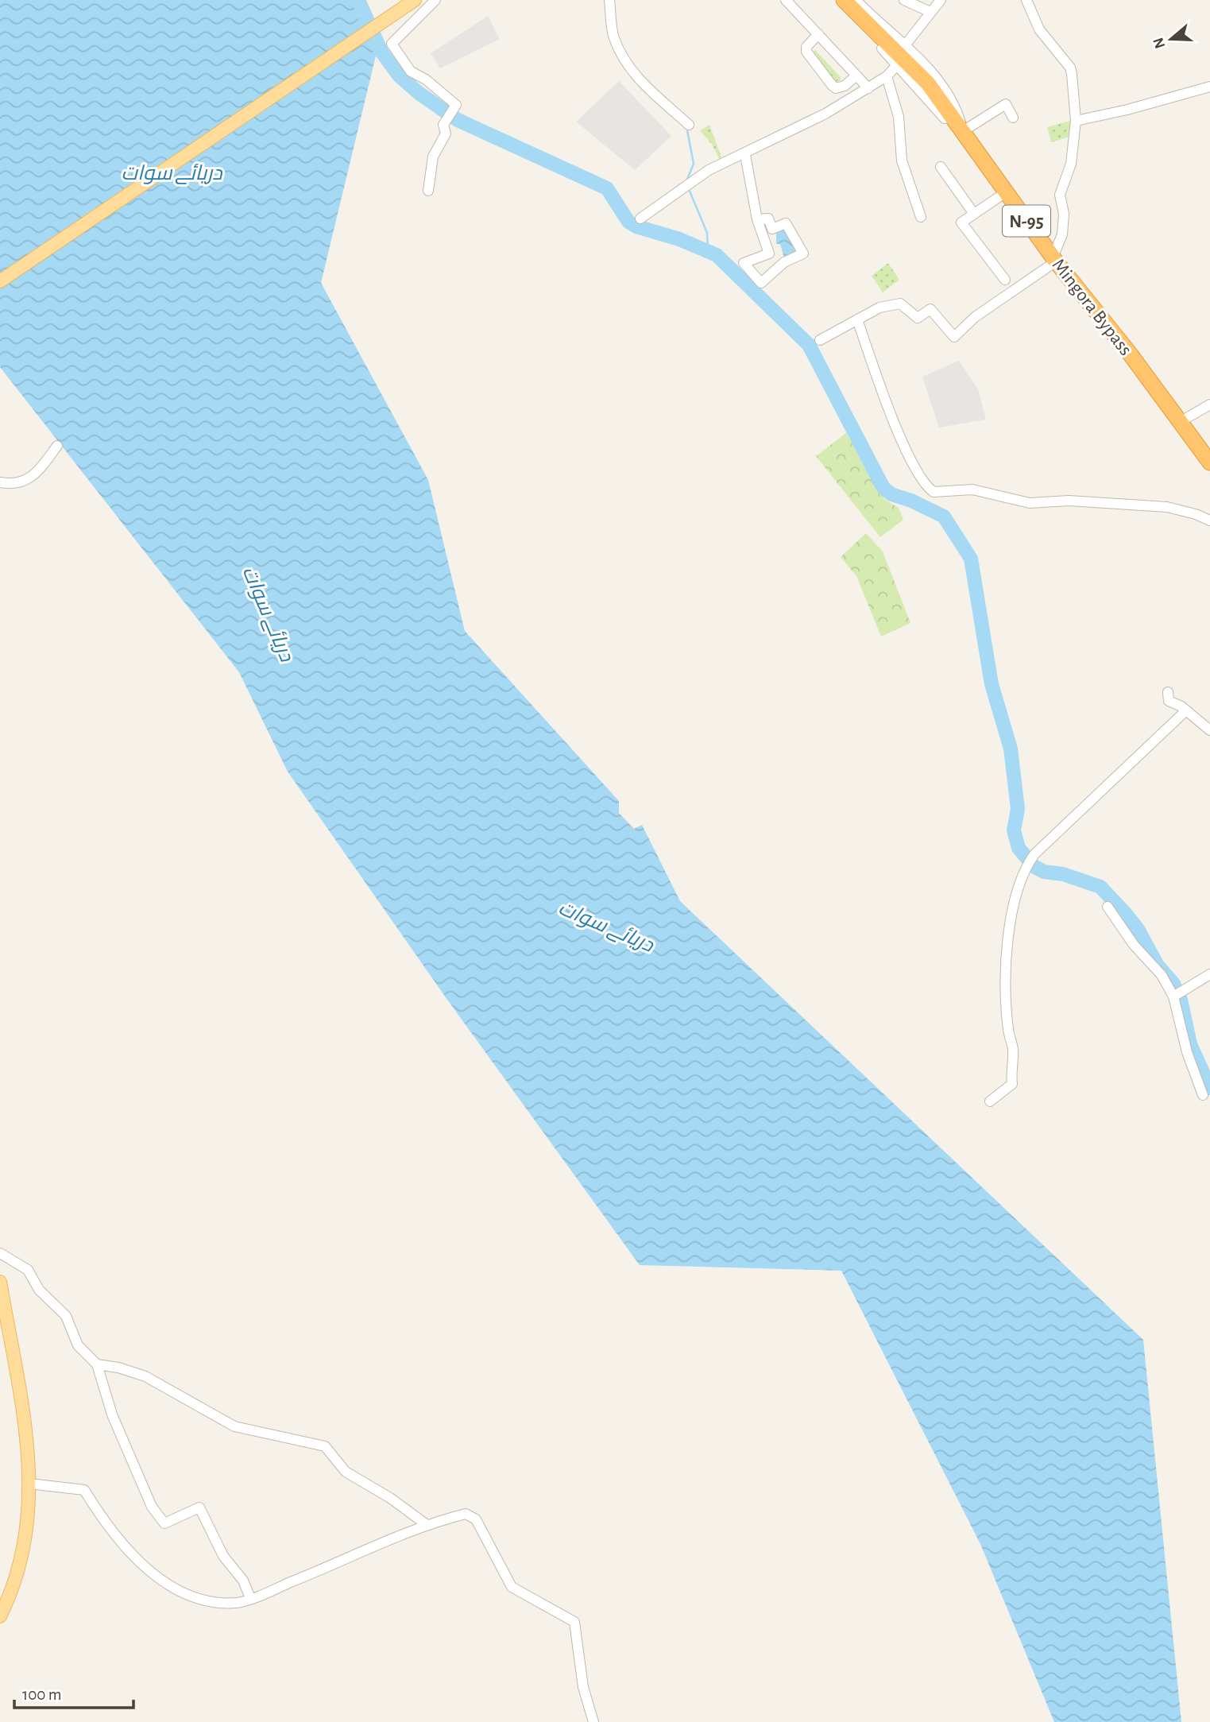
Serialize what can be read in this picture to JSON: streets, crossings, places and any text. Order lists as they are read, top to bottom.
{
  "streets": {
    "highway": ["N-95", "Mingora Bypass"]
  },
  "water": ["دریائے سوات"],
  "scale_bar": "100 m",
  "north": "left"
}
